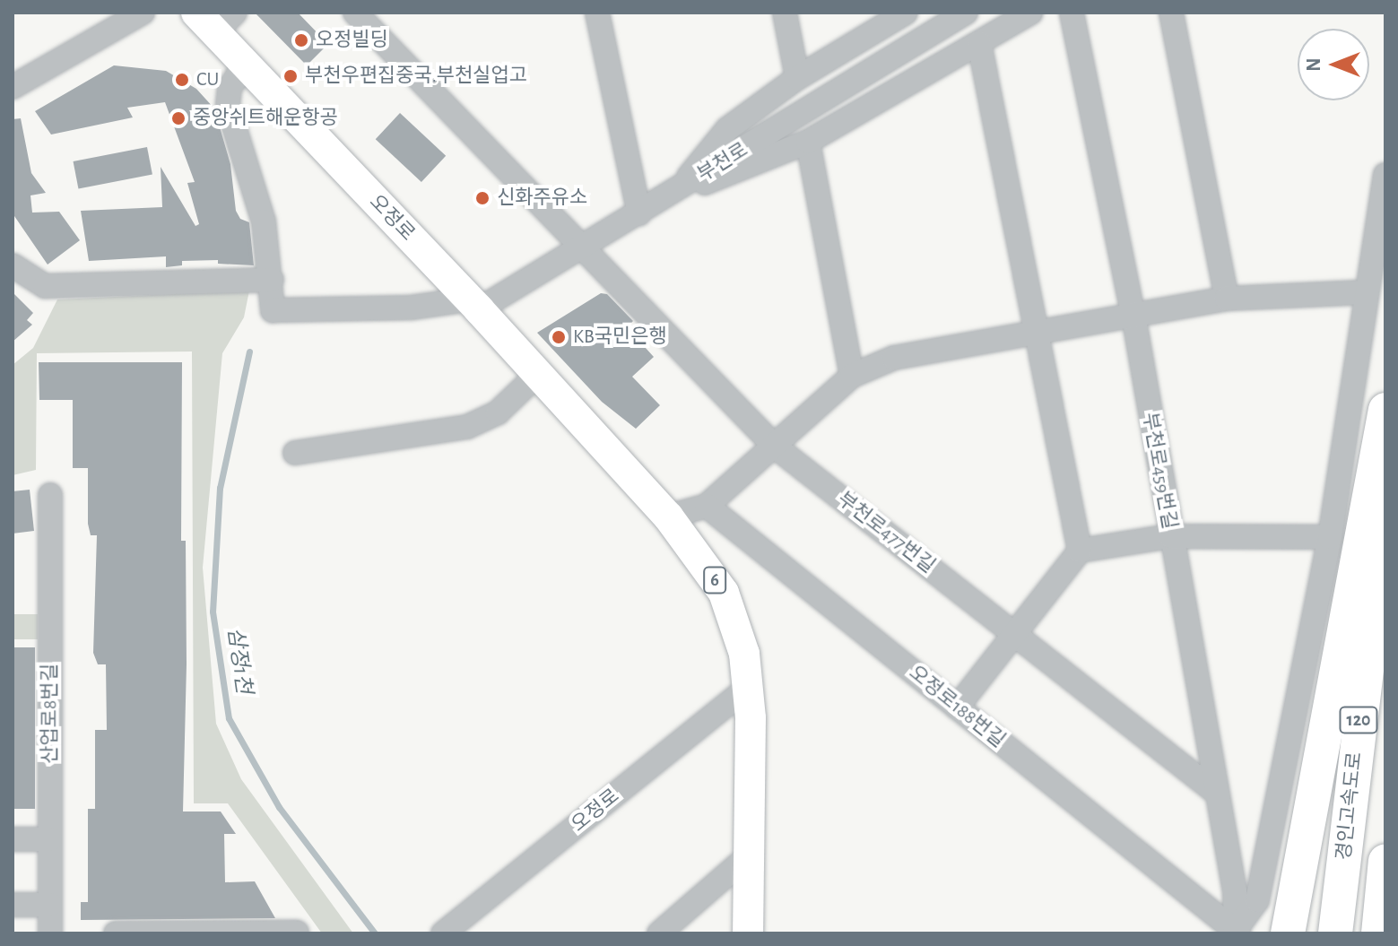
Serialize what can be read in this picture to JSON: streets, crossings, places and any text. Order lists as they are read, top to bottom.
{
  "streets": {
    "highway": ["120", "경인고속도로"],
    "main road": ["오정로", "6"],
    "street": [
      "부천로",
      "부천로459번길",
      "부천로477번길",
      "오정로188번길",
      "산업로8번길"
    ]
  },
  "crossings": [
    ["부천로", "오정로"],
    ["부천로", "부천로477번길"],
    ["부천로459번길", "부천로477번길"],
    ["부천로459번길", "오정로188번길"]
  ],
  "water": ["삼정1천"],
  "places": [
    "오정빌딩",
    "부천우편집중국.부천실업고",
    "CU",
    "중앙쉬트해운항공",
    "신화주유소",
    "KB국민은행"
  ],
  "north": "left"
}
